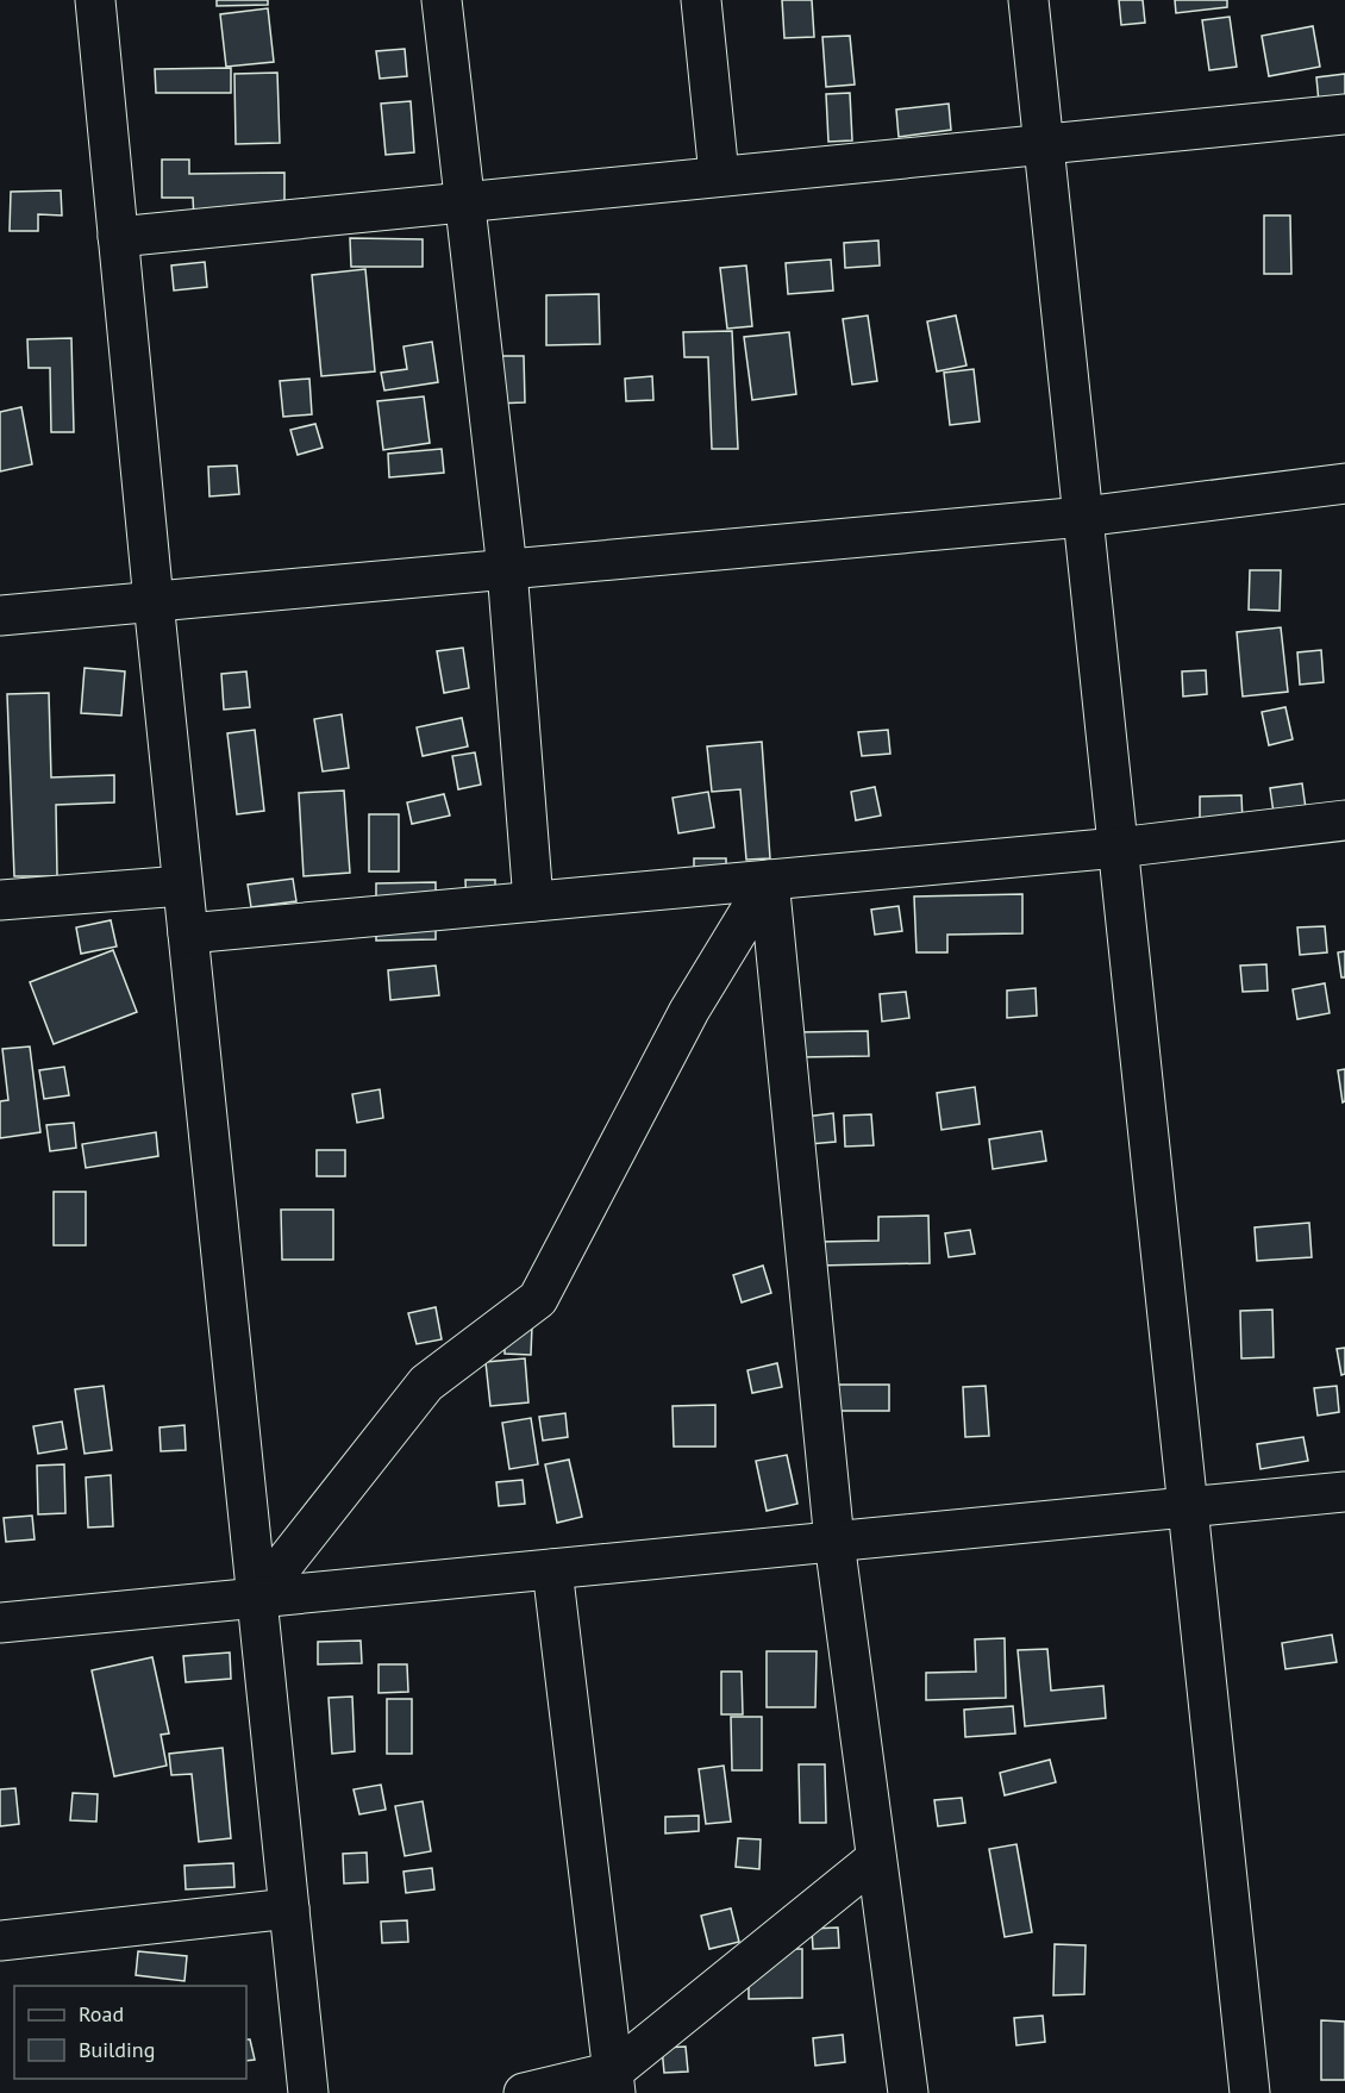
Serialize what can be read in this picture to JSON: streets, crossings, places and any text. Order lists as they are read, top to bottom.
{
  "legend": ["Road", "Building"]
}
